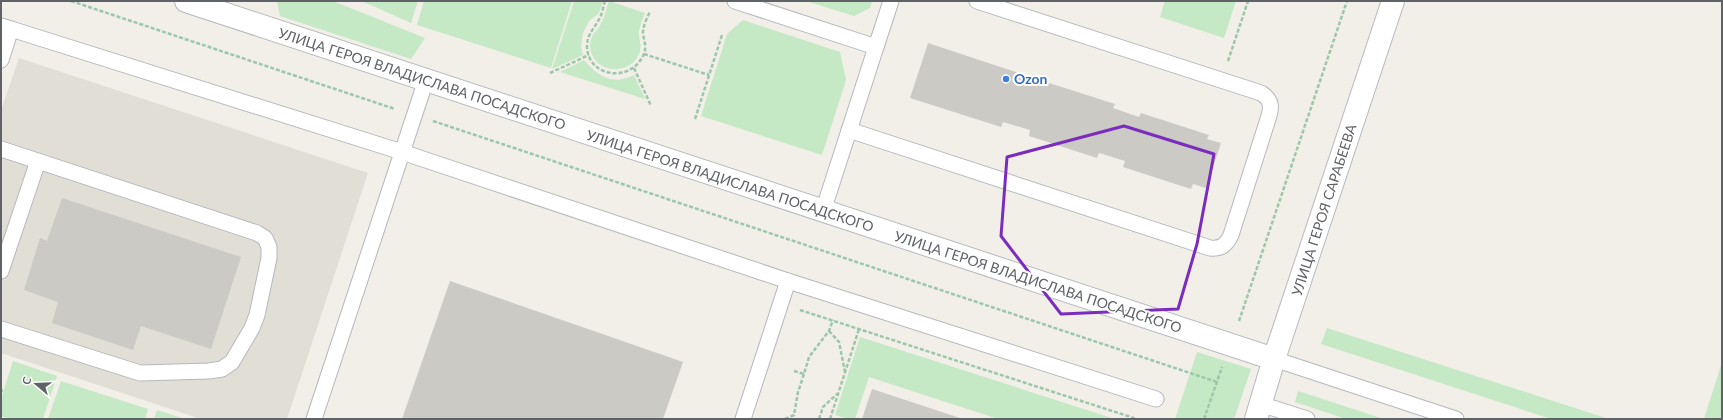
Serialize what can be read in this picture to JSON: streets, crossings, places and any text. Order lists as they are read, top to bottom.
{
  "streets": {
    "street": ["УЛИЦА ГЕРОЯ ВЛАДИСЛАВА ПОСАДСКОГО", "УЛИЦА ГЕРОЯ САРАБЕЕВА"]
  },
  "crossings": [
    ["УЛИЦА ГЕРОЯ ВЛАДИСЛАВА ПОСАДСКОГО", "УЛИЦА ГЕРОЯ САРАБЕЕВА"]
  ],
  "places": ["Ozon"],
  "north": "left"
}
